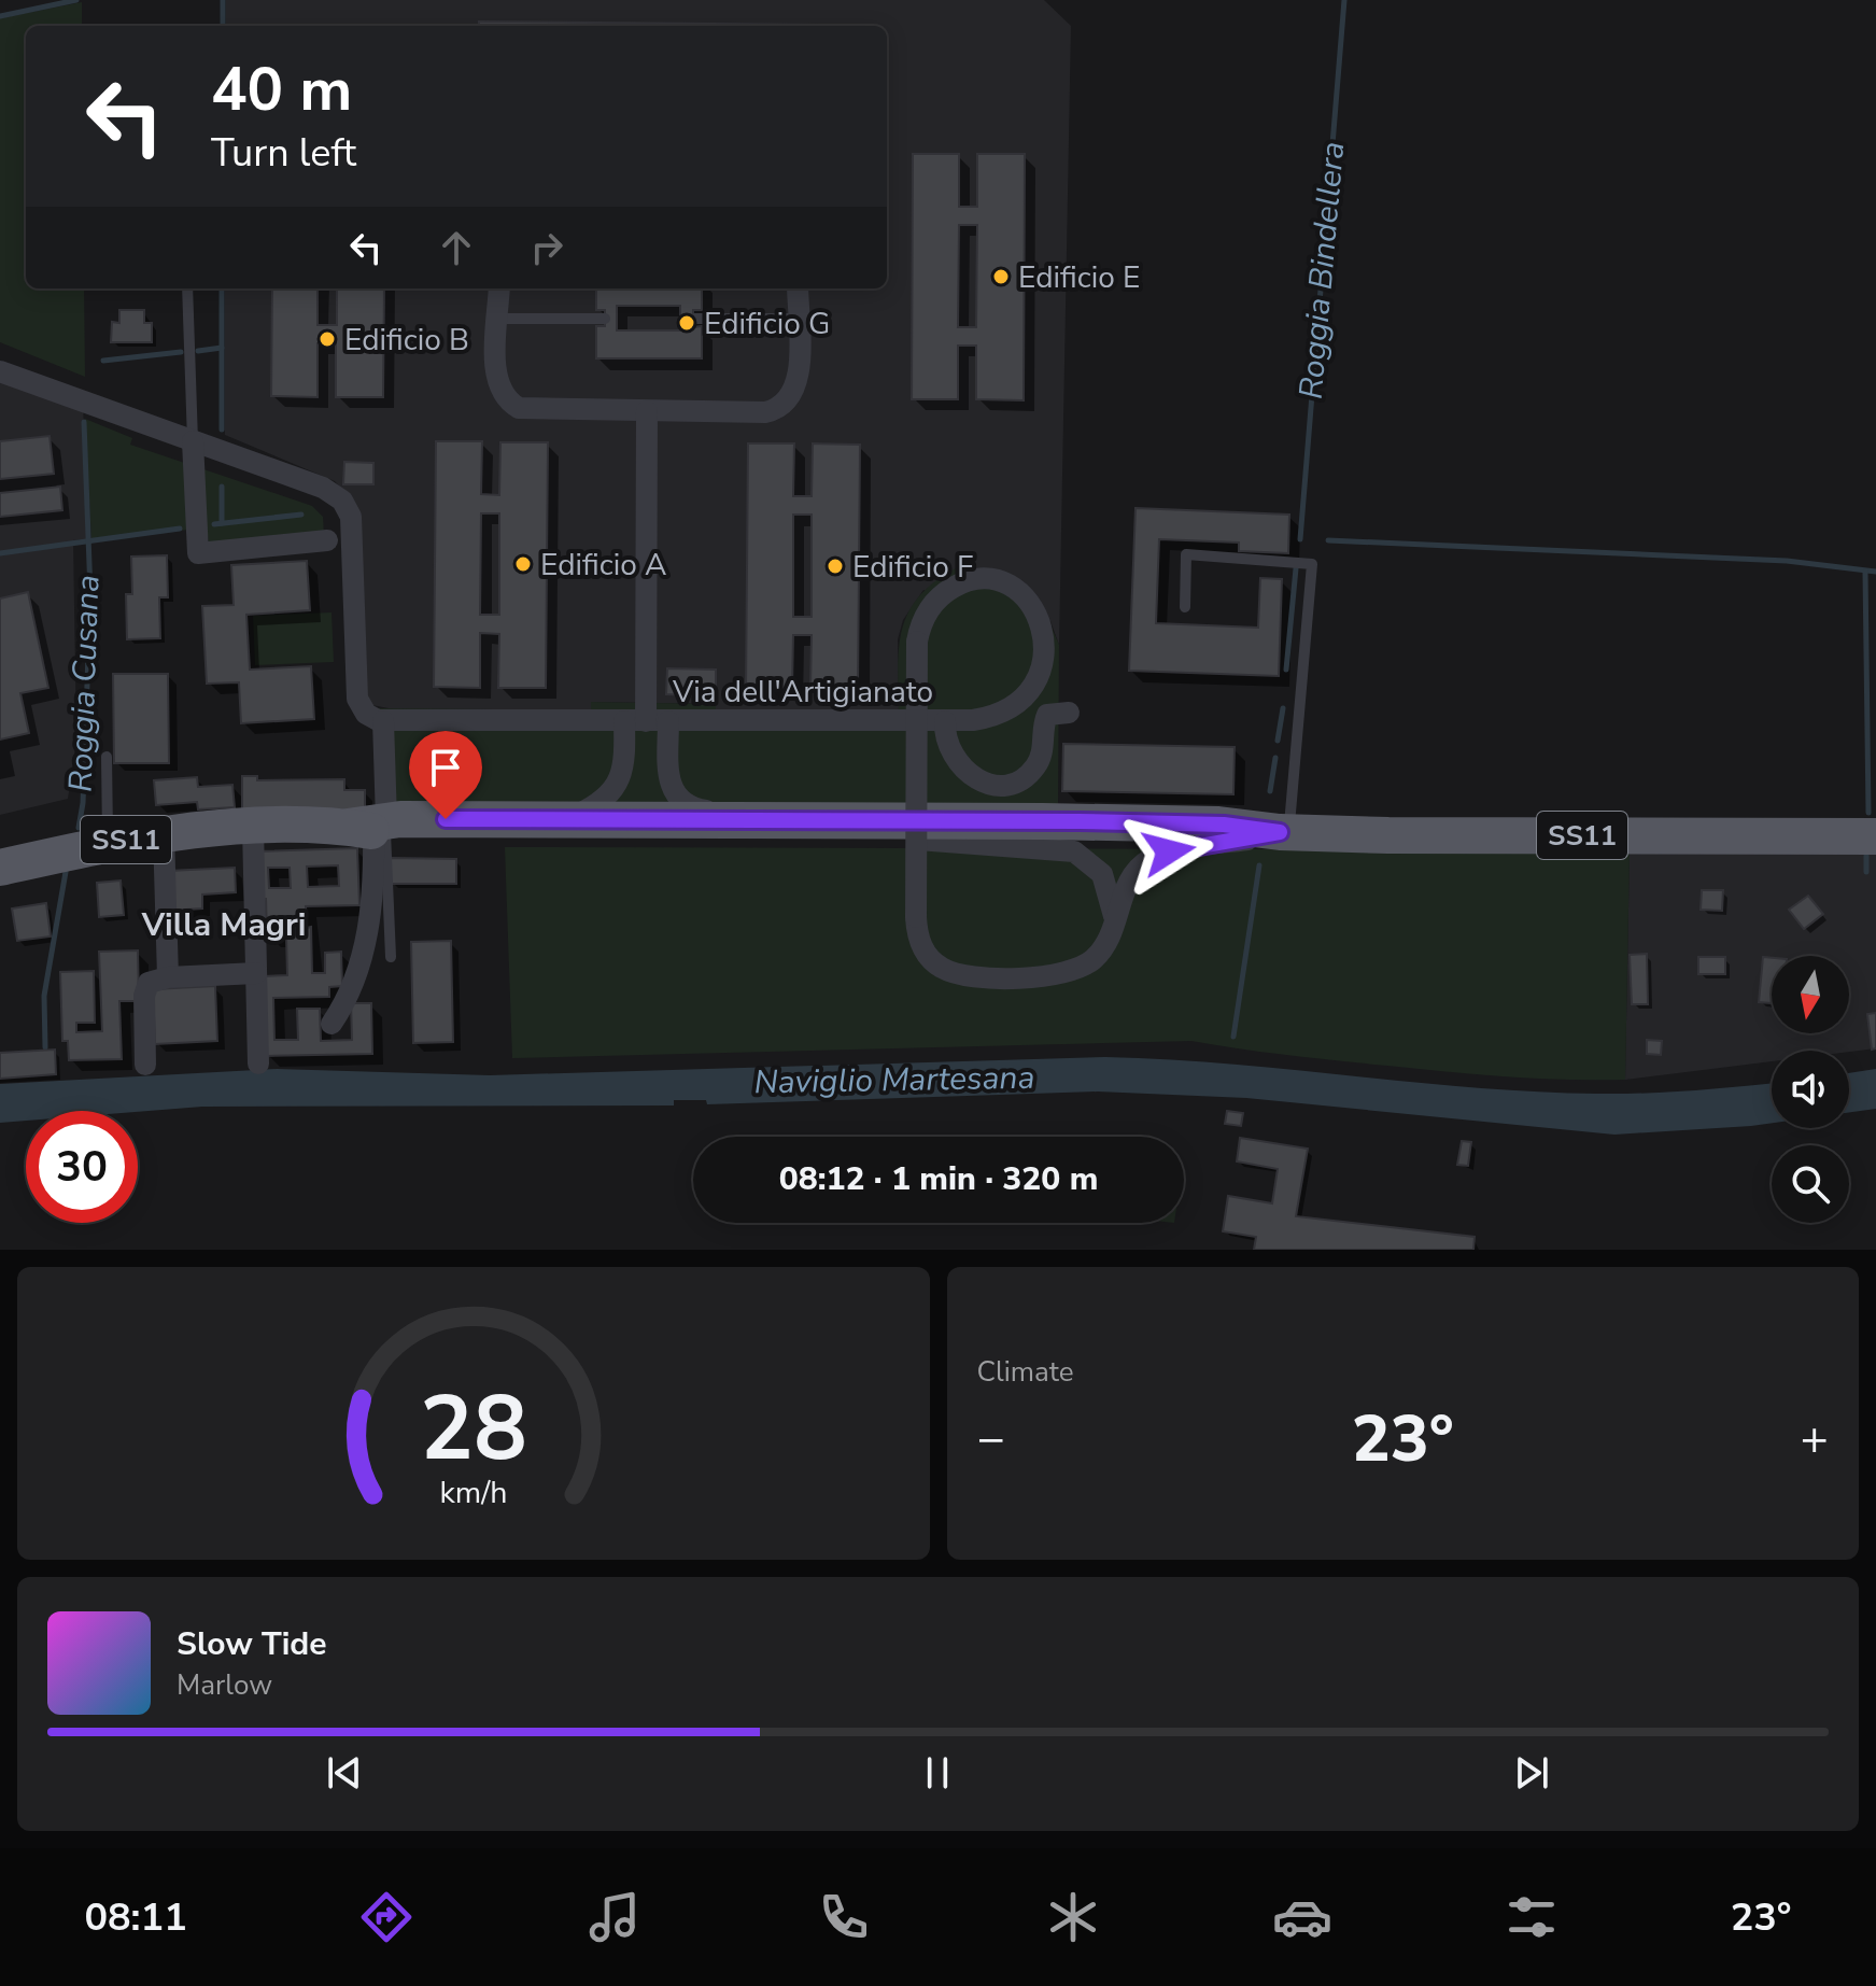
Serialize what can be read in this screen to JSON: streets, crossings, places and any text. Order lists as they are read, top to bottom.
{
  "streets": {
    "main road": ["SS11"],
    "street": ["Via dell'Artigianato"]
  },
  "districts": ["Villa Magri"],
  "water": ["Roggia Bindellera", "Roggia Cusana", "Naviglio Martesana"],
  "places": [
    "Edificio E",
    "Edificio G",
    "Edificio B",
    "Edificio A",
    "Edificio F"
  ],
  "north": "bottom",
  "page": {
    "turn": ["40 m", "Turn left"],
    "limit": "30",
    "trip": "08:12 · 1 min · 320 m",
    "tile": "Climate",
    "heat": ["−", "23°", "+"],
    "song": ["Slow Tide", "Marlow"],
    "tabs": ["08:11", "23°"],
    "gauge": ["28", "km/h"]
  }
}
